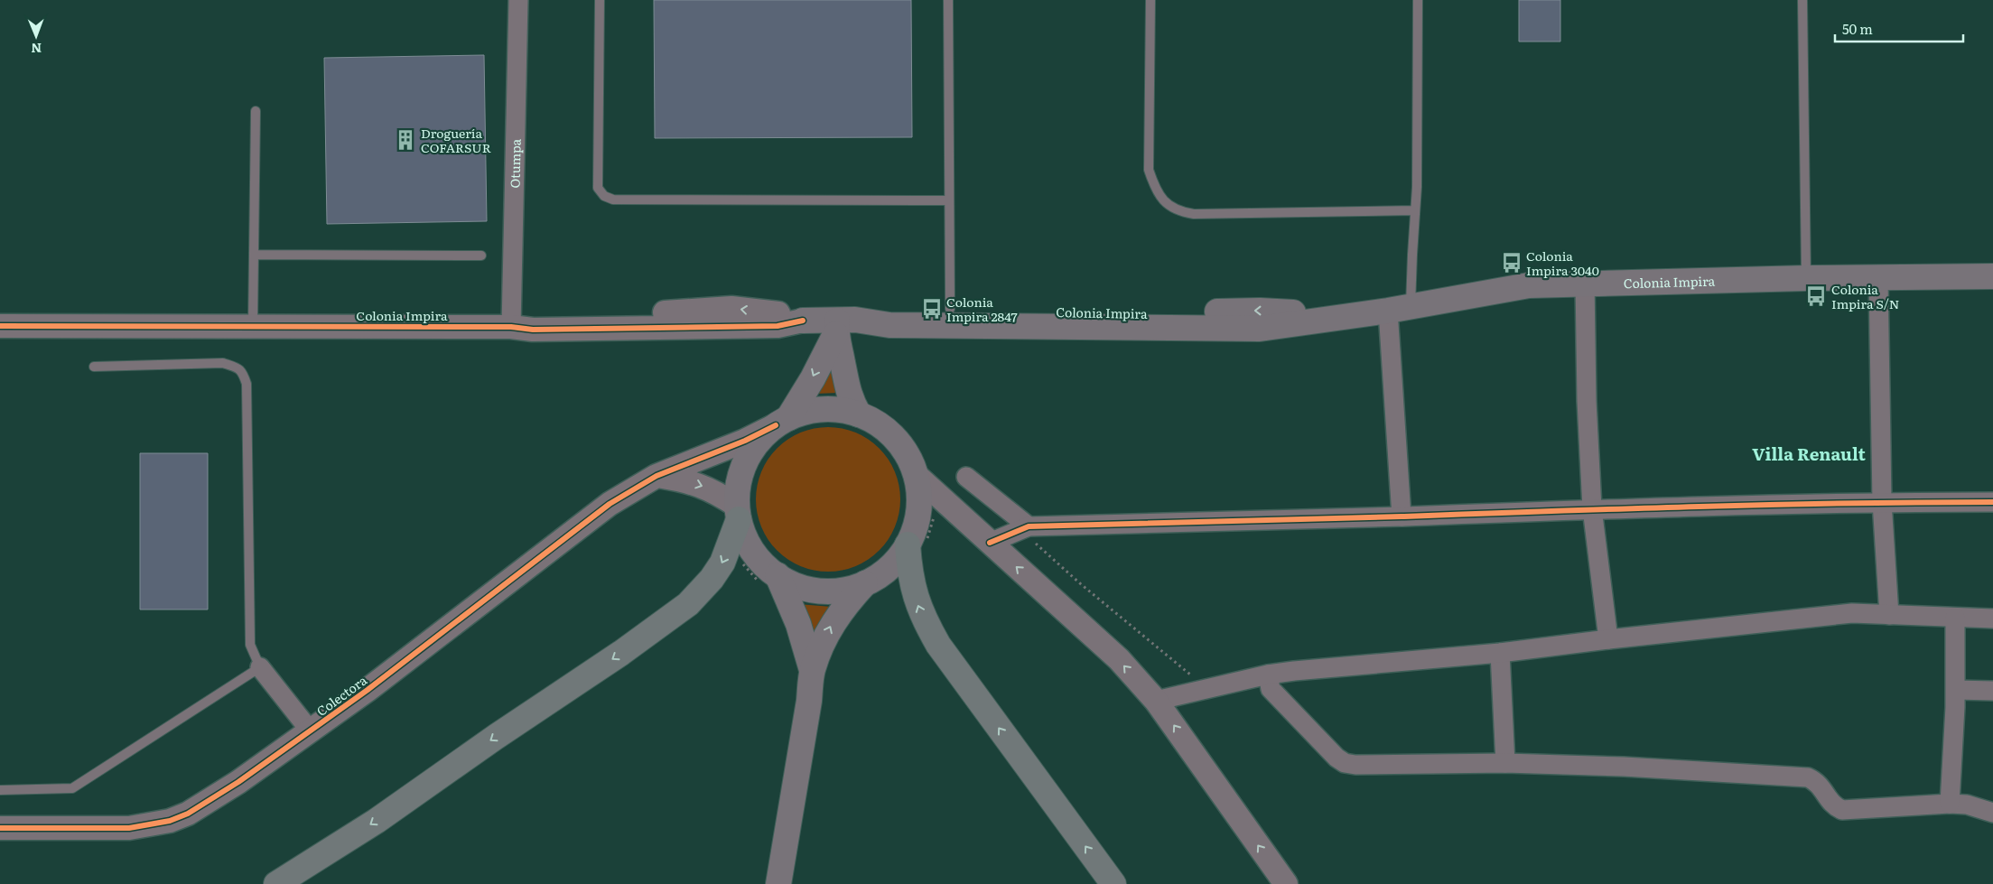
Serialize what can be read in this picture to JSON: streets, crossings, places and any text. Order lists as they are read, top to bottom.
{
  "streets": {
    "main road": ["Colonia Impira"],
    "street": ["Otumpa", "Colectora"]
  },
  "crossings": [
    ["Otumpa", "Colonia Impira"]
  ],
  "districts": ["Villa Renault"],
  "places": {
    "building": ["Droguería COFARSUR"],
    "bus stop": ["Colonia Impira 3040", "Colonia Impira S/N", "Colonia Impira 2847"]
  },
  "scale_bar": "50 m",
  "north": "bottom"
}
